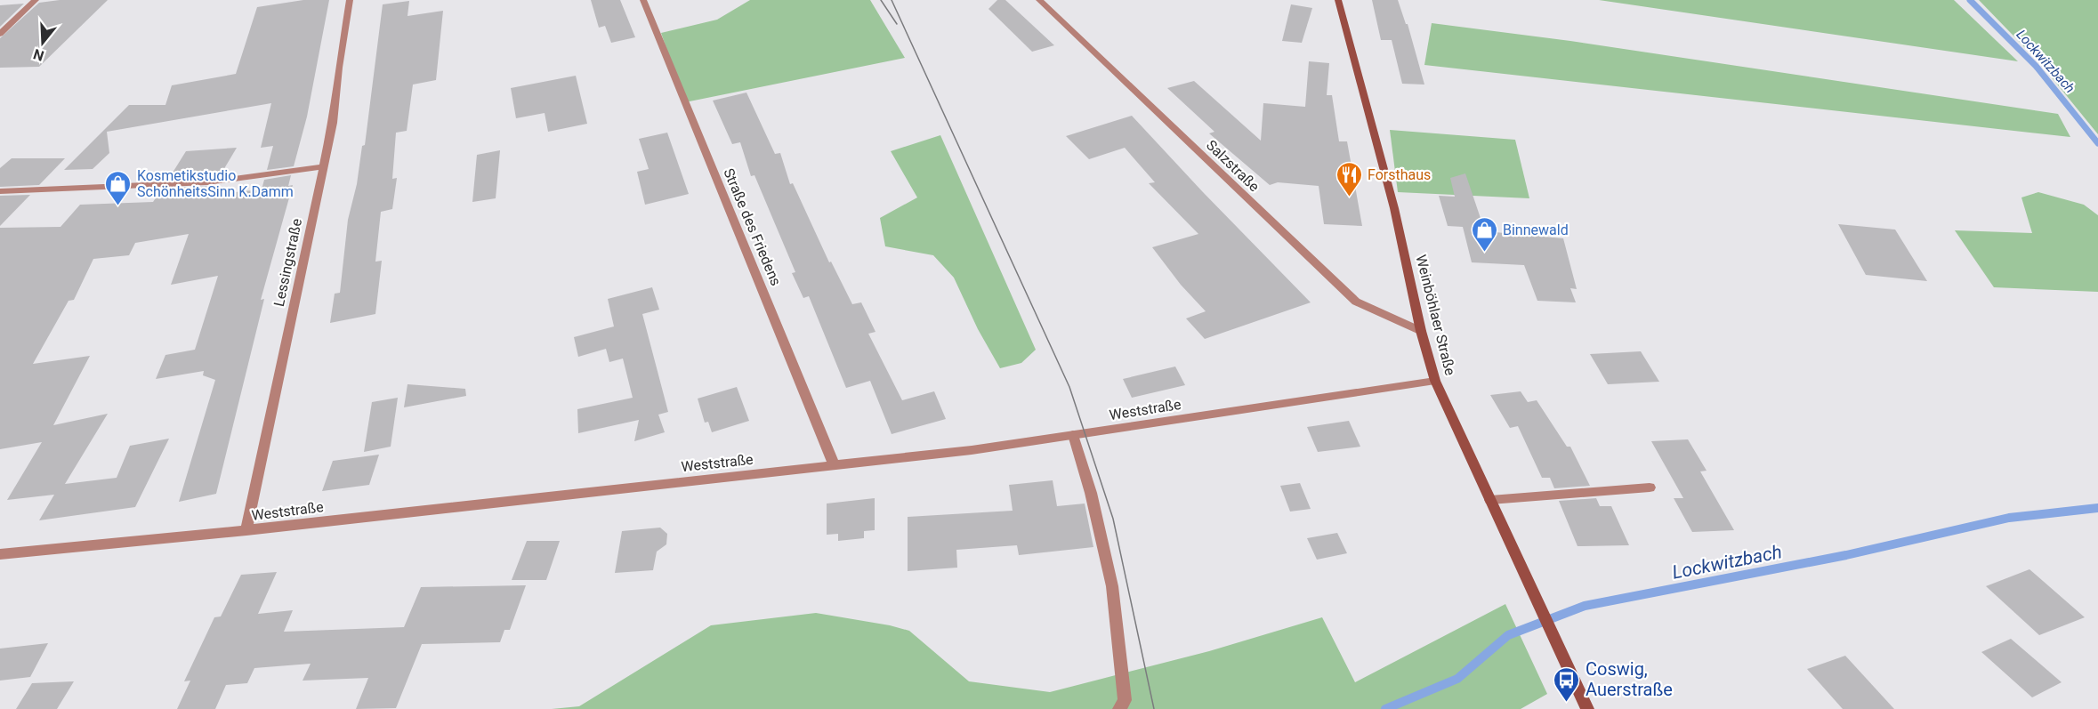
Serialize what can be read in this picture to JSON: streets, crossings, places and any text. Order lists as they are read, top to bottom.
{
  "streets": {
    "main road": ["Weinböhlaer Straße"],
    "street": [
      "Salzstraße",
      "Straße des Friedens",
      "Lessingstraße",
      "Weststraße"
    ]
  },
  "crossings": [
    ["Salzstraße", "Weinböhlaer Straße"],
    ["Straße des Friedens", "Weststraße"],
    ["Lessingstraße", "Weststraße"],
    ["Weinböhlaer Straße", "Weststraße"]
  ],
  "water": ["Lockwitzbach"],
  "places": {
    "restaurant": ["Forsthaus"],
    "shop": ["Kosmetikstudio SchönheitsSinn K.Damm", "Binnewald"],
    "bus stop": ["Coswig, Auerstraße"]
  },
  "north": "bottom"
}
